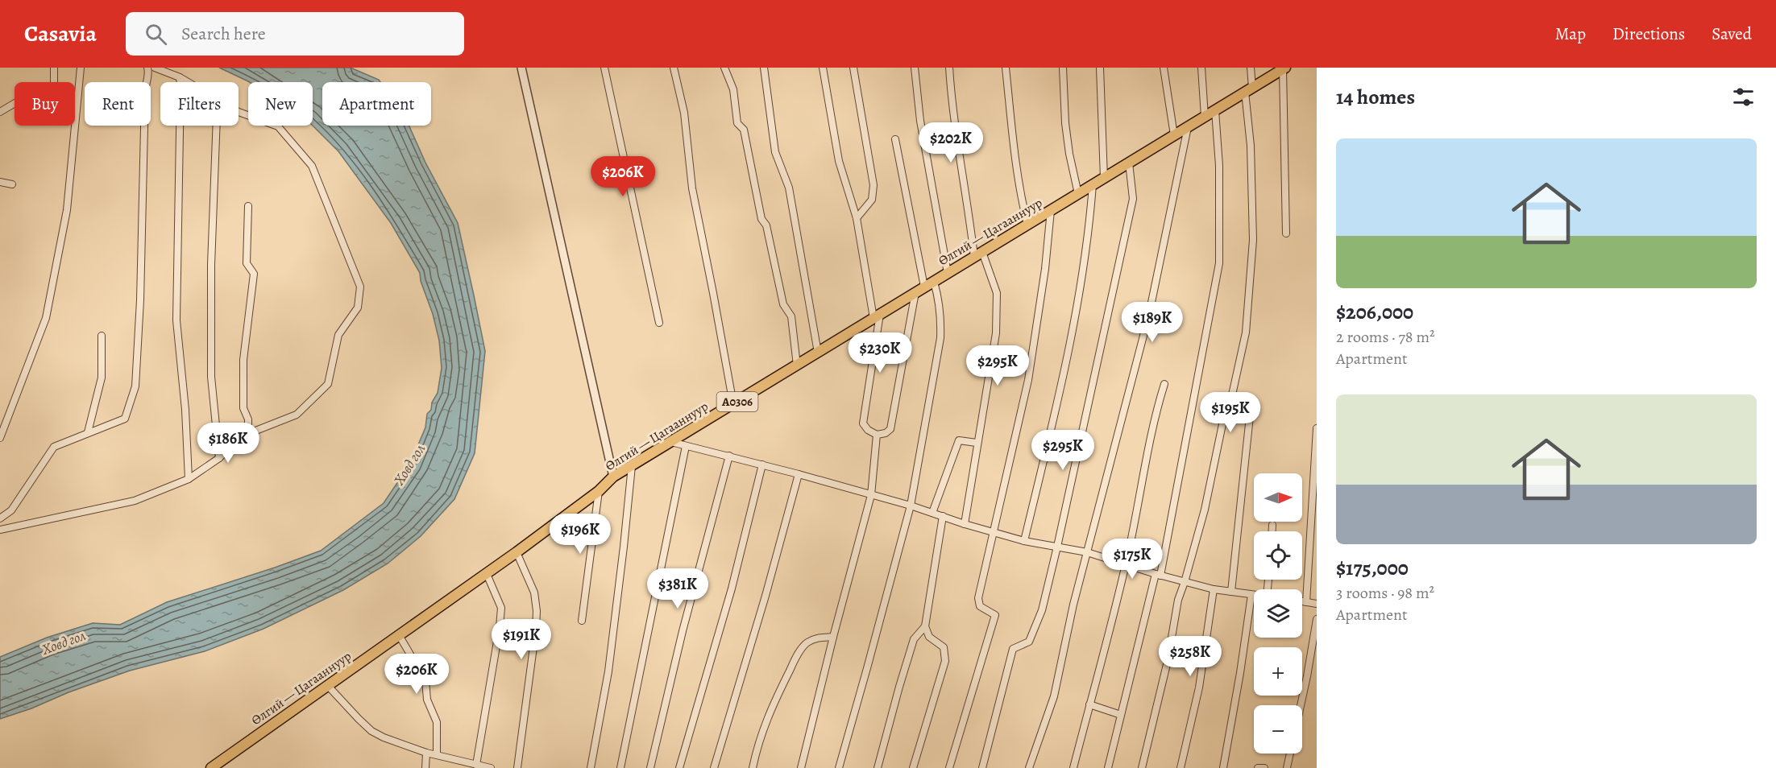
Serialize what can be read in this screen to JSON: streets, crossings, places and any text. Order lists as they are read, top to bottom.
{
  "streets": {
    "highway": ["Өлгий — Цагааннуур", "A0306"]
  },
  "water": ["Ховд гол"],
  "north": "right",
  "page": {
    "header": "Casavia",
    "search": "Search here",
    "nav": ["Map", "Directions", "Saved"],
    "heading": "14 homes",
    "chip": [
      "Buy",
      "Rent",
      "Filters",
      "New",
      "Apartment"
    ],
    "price": [
      "$202K",
      "$206K",
      "$189K",
      "$230K",
      "$295K",
      "$195K",
      "$186K",
      "$295K",
      "$196K",
      "$175K",
      "$381K",
      "$191K",
      "$258K",
      "$206K"
    ],
    "list": [
      {
        "name": "$206,000",
        "note": "2 rooms · 78 m² · Apartment"
      },
      {
        "name": "$175,000",
        "note": "3 rooms · 98 m² · Apartment"
      }
    ],
    "map_buttons": ["+", "−"]
  }
}
